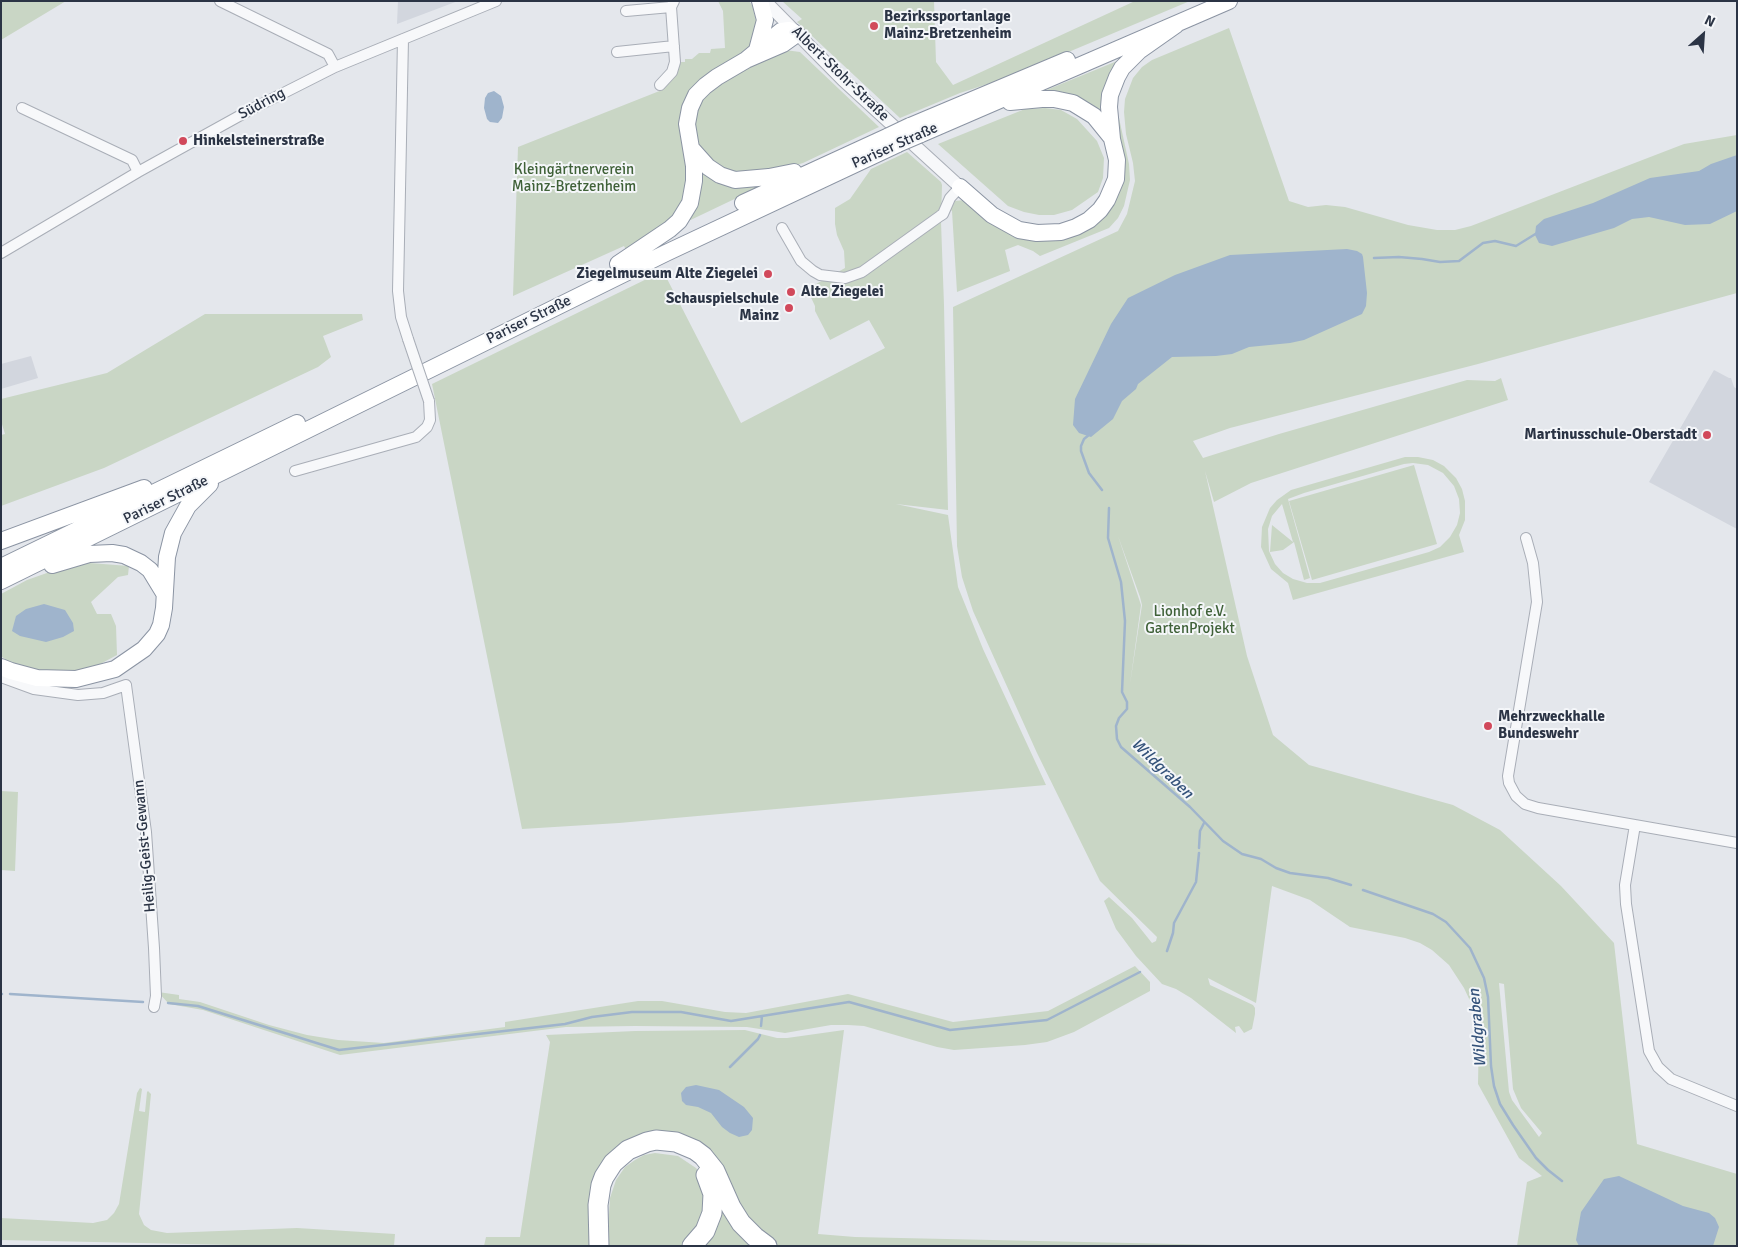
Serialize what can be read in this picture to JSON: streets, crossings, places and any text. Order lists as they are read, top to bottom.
{
  "streets": {
    "highway": ["Pariser Straße"],
    "street": ["Albert-Stohr-Straße", "Südring", "Heilig-Geist-Gewann"]
  },
  "water": ["Wildgraben"],
  "parks": ["Kleingärtnerverein Mainz-Bretzenheim", "Lionhof e.V. GartenProjekt"],
  "places": [
    "Bezirkssportanlage Mainz-Bretzenheim",
    "Hinkelsteinerstraße",
    "Ziegelmuseum Alte Ziegelei",
    "Alte Ziegelei",
    "Schauspielschule Mainz",
    "Martinusschule-Oberstadt",
    "Mehrzweckhalle Bundeswehr"
  ],
  "north": "top right"
}
